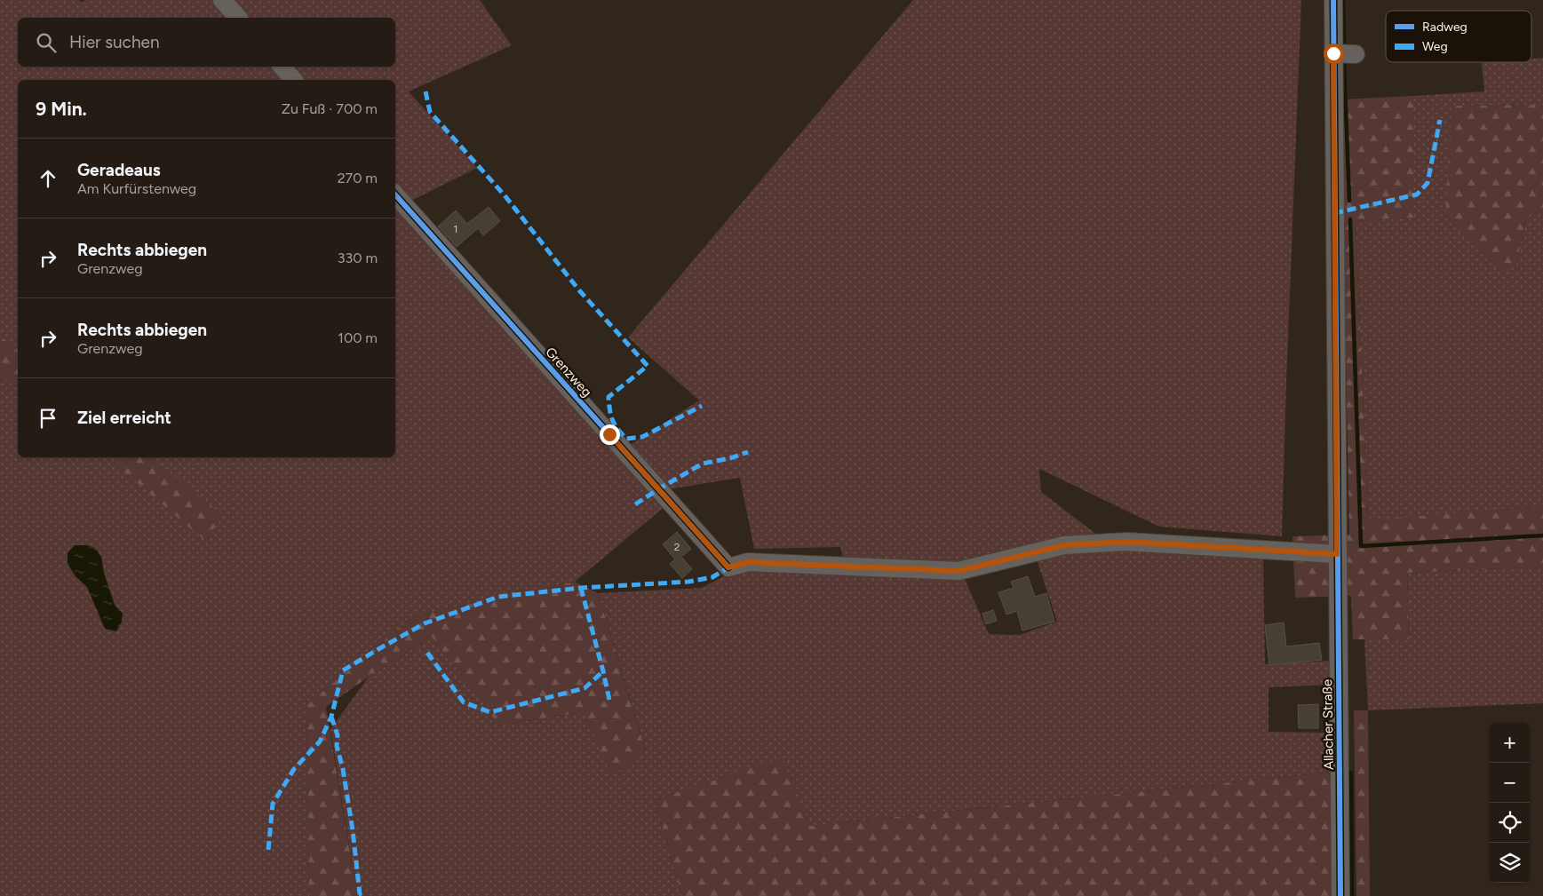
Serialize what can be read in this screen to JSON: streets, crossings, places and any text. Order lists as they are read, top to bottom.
{
  "streets": {
    "street": ["Grenzweg", "Allacher Straße"]
  },
  "crossings": [
    ["Grenzweg", "Allacher Straße"]
  ],
  "house_numbers": ["1", "2"],
  "legend": ["Radweg", "Weg"],
  "page": {
    "search": "Hier suchen",
    "heading": ["9 Min.", "Zu Fuß · 700 m"],
    "list": [
      ["Geradeaus", "Am Kurfürstenweg", "270 m"],
      ["Rechts abbiegen", "Grenzweg", "330 m"],
      ["Rechts abbiegen", "Grenzweg", "100 m"],
      "Ziel erreicht"
    ],
    "map_buttons": ["+", "−"]
  }
}
